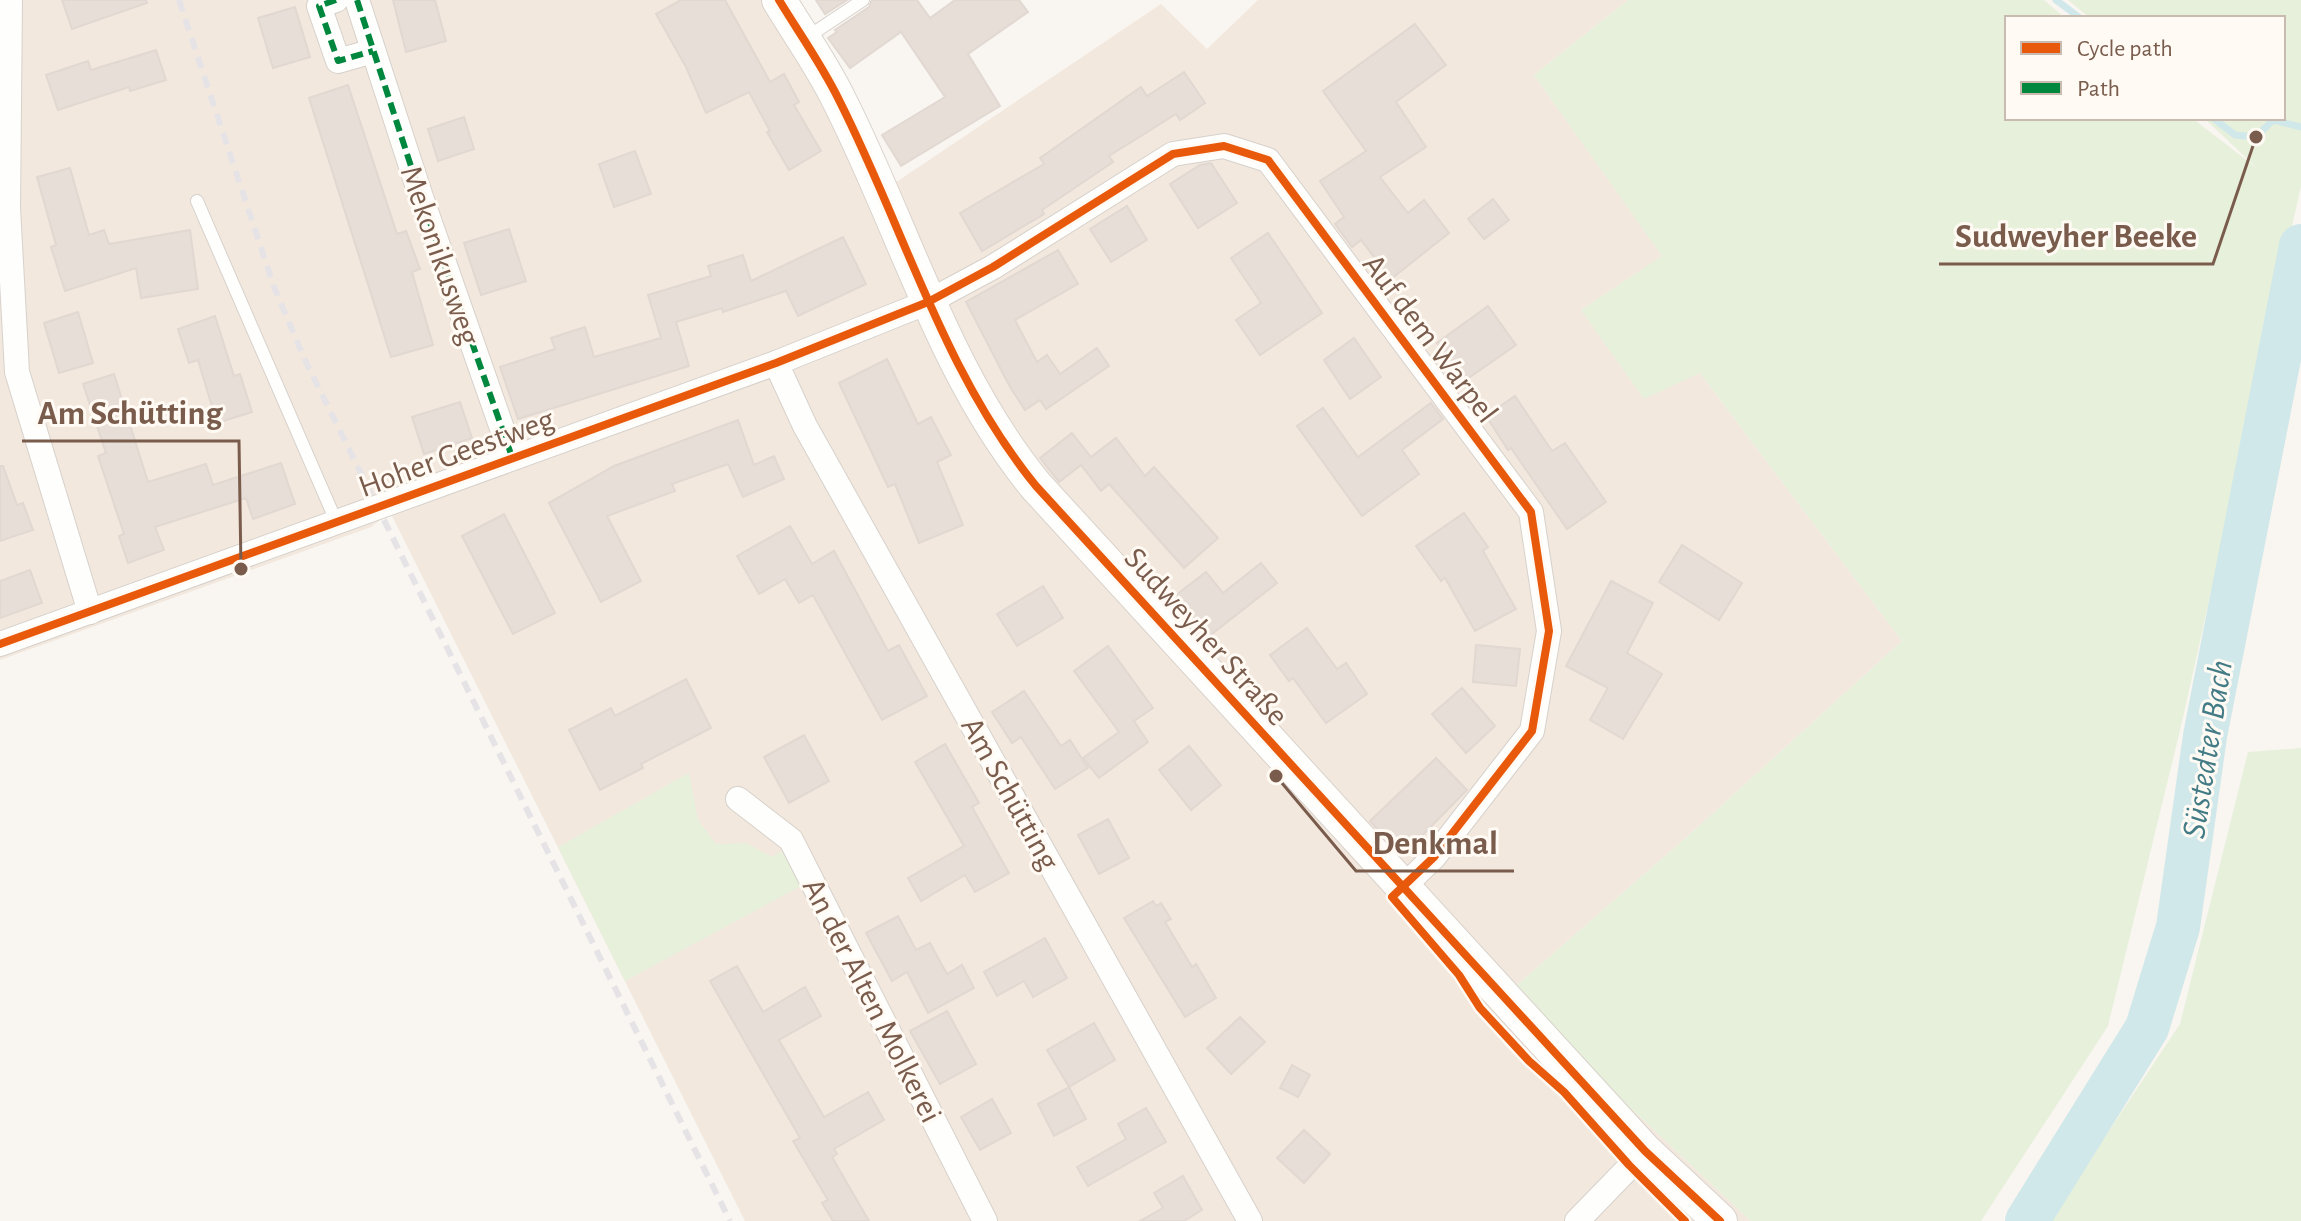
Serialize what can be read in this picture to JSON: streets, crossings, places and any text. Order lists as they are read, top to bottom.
{
  "streets": {
    "street": [
      "Mekonikusweg",
      "Auf dem Warpel",
      "Hoher Geestweg",
      "Sudweyher Straße",
      "Am Schütting",
      "An der Alten Molkerei"
    ]
  },
  "crossings": [
    ["Mekonikusweg", "Hoher Geestweg"],
    ["Auf dem Warpel", "Hoher Geestweg"],
    ["Auf dem Warpel", "Sudweyher Straße"],
    ["Hoher Geestweg", "Sudweyher Straße"],
    ["Hoher Geestweg", "Am Schütting"]
  ],
  "water": ["Süstedter Bach"],
  "places": ["Sudweyher Beeke", "Am Schütting", "Denkmal"],
  "legend": ["Cycle path", "Path"]
}
